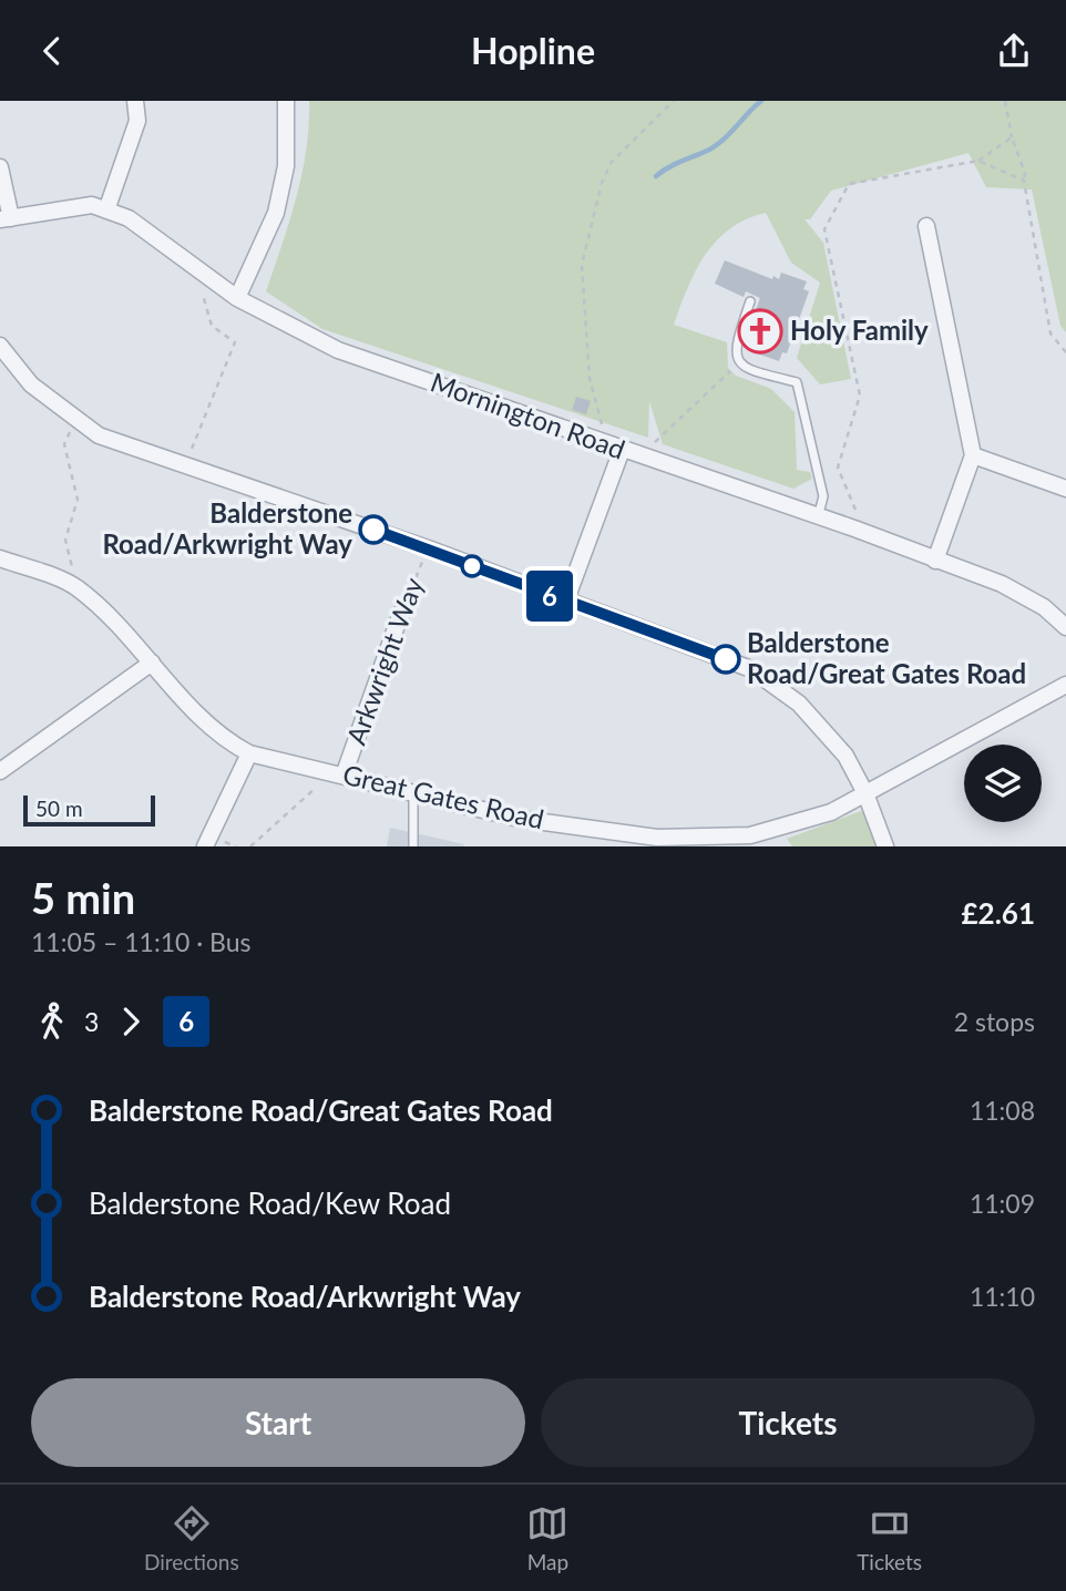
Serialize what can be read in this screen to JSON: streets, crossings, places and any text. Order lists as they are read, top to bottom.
{
  "streets": {
    "street": ["Mornington Road", "Arkwright Way", "Great Gates Road"]
  },
  "crossings": [
    ["Arkwright Way", "Great Gates Road"]
  ],
  "places": {
    "church": ["Holy Family"],
    "other": ["Balderstone Road/Arkwright Way", "Balderstone Road/Great Gates Road"]
  },
  "lines": ["bus line 6"],
  "scale_bar": "50 m",
  "page": {
    "header": "Hopline",
    "on_map": "6",
    "scale": "50 m",
    "heading": ["5 min", "11:05 – 11:10 · Bus", "£2.61"],
    "legs": ["3", "6", "2 stops"],
    "list": [
      {
        "name": "Balderstone Road/Great Gates Road",
        "value": "11:08"
      },
      {
        "name": "Balderstone Road/Kew Road",
        "value": "11:09"
      },
      {
        "name": "Balderstone Road/Arkwright Way",
        "value": "11:10"
      }
    ],
    "buttons": ["Start", "Tickets"],
    "tabs": ["Directions", "Map", "Tickets"]
  }
}
